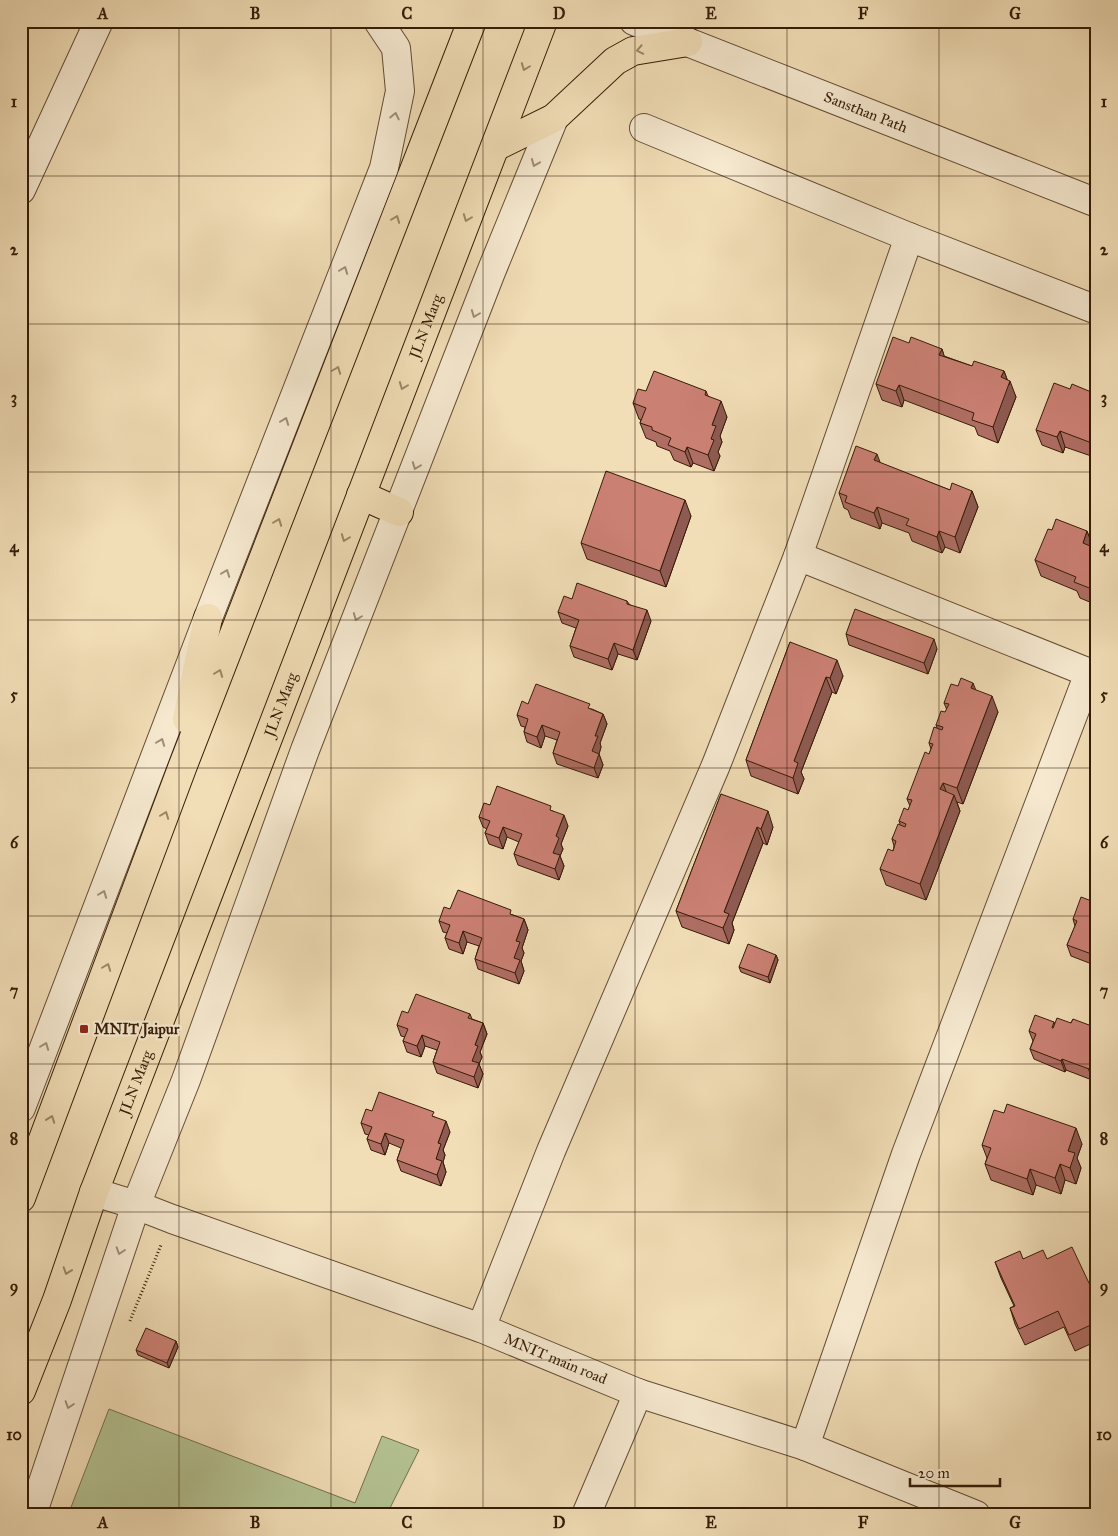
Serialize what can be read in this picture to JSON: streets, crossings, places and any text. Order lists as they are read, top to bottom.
{
  "streets": {
    "main road": ["JLN Marg"],
    "street": ["Sansthan Path", "MNIT main road"]
  },
  "crossings": [
    ["JLN Marg", "MNIT main road"]
  ],
  "places": {
    "transit": ["MNIT Jaipur"]
  },
  "scale_bar": "20 m",
  "grid": {
    "columns": [
      "A",
      "B",
      "C",
      "D",
      "E",
      "F",
      "G"
    ],
    "rows": [
      "1",
      "2",
      "3",
      "4",
      "5",
      "6",
      "7",
      "8",
      "9",
      "10"
    ]
  }
}
